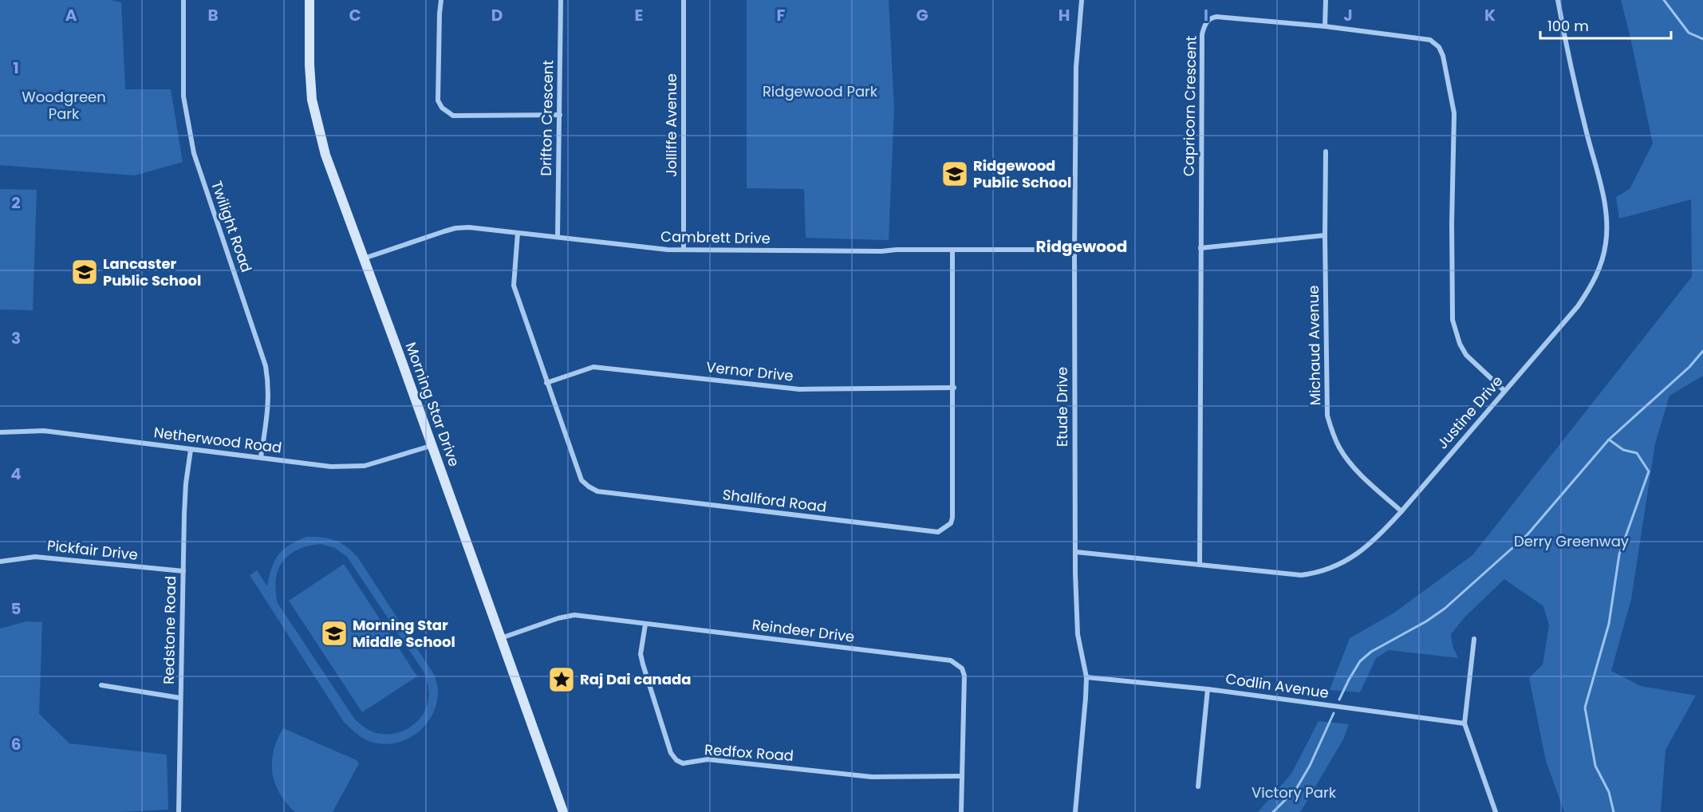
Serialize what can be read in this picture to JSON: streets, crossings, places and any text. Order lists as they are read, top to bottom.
{
  "streets": {
    "street": [
      "Capricorn Crescent",
      "Drifton Crescent",
      "Jolliffe Avenue",
      "Twilight Road",
      "Cambrett Drive",
      "Michaud Avenue",
      "Vernor Drive",
      "Morning Star Drive",
      "Etude Drive",
      "Justine Drive",
      "Netherwood Road",
      "Shallford Road",
      "Pickfair Drive",
      "Redstone Road",
      "Reindeer Drive",
      "Codlin Avenue",
      "Redfox Road"
    ]
  },
  "crossings": [
    ["Capricorn Crescent", "Justine Drive"],
    ["Drifton Crescent", "Cambrett Drive"],
    ["Jolliffe Avenue", "Cambrett Drive"],
    ["Twilight Road", "Netherwood Road"],
    ["Cambrett Drive", "Morning Star Drive"],
    ["Cambrett Drive", "Etude Drive"],
    ["Cambrett Drive", "Shallford Road"],
    ["Michaud Avenue", "Justine Drive"],
    ["Vernor Drive", "Shallford Road"],
    ["Morning Star Drive", "Netherwood Road"],
    ["Morning Star Drive", "Reindeer Drive"],
    ["Etude Drive", "Justine Drive"],
    ["Etude Drive", "Codlin Avenue"],
    ["Netherwood Road", "Redstone Road"],
    ["Pickfair Drive", "Redstone Road"],
    ["Reindeer Drive", "Redfox Road"]
  ],
  "districts": ["Ridgewood"],
  "parks": [
    "Ridgewood Park",
    "Woodgreen Park",
    "Derry Greenway",
    "Victory Park"
  ],
  "places": {
    "school or university": ["Ridgewood Public School", "Lancaster Public School", "Morning Star Middle School"],
    "place": ["Raj Dai canada"]
  },
  "scale_bar": "100 m",
  "grid": {
    "columns": [
      "A",
      "B",
      "C",
      "D",
      "E",
      "F",
      "G",
      "H",
      "I",
      "J",
      "K"
    ],
    "rows": [
      "1",
      "2",
      "3",
      "4",
      "5",
      "6"
    ]
  }
}
